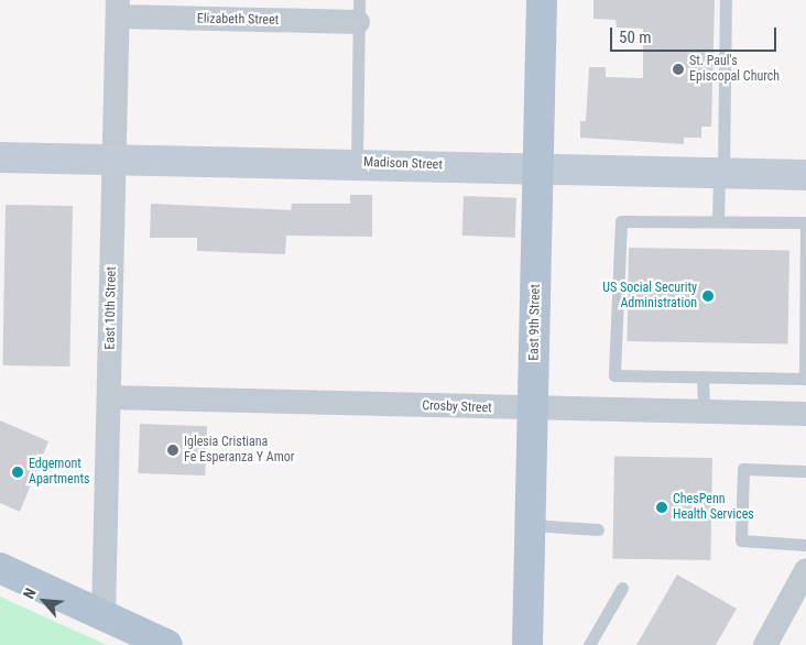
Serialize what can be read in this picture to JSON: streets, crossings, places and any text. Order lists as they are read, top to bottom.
{
  "streets": {
    "main road": ["East 9th Street"],
    "street": [
      "Elizabeth Street",
      "Madison Street",
      "East 10th Street",
      "Crosby Street"
    ]
  },
  "crossings": [
    ["Elizabeth Street", "East 10th Street"],
    ["Madison Street", "East 10th Street"],
    ["Madison Street", "East 9th Street"],
    ["East 10th Street", "Crosby Street"],
    ["East 9th Street", "Crosby Street"]
  ],
  "places": [
    "St. Paul's Episcopal Church",
    "US Social Security Administration",
    "Iglesia Cristiana Fe Esperanza Y Amor",
    "Edgemont Apartments",
    "ChesPenn Health Services"
  ],
  "scale_bar": "50 m",
  "north": "top left"
}
